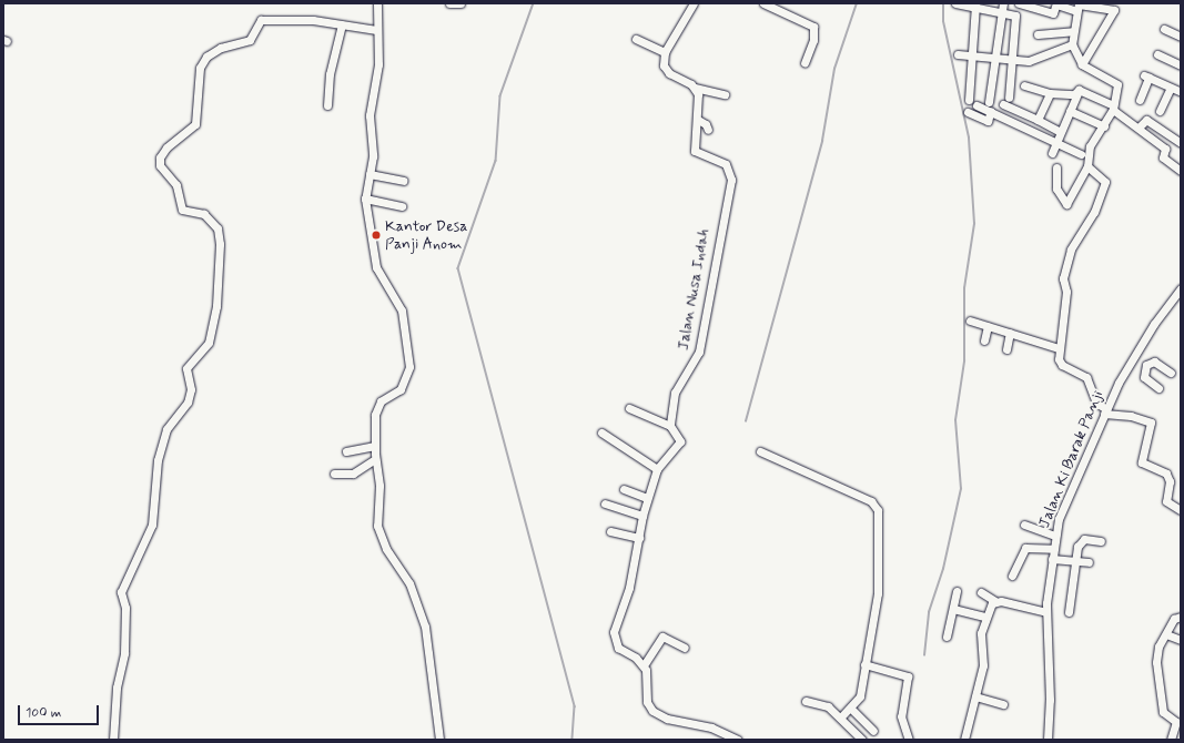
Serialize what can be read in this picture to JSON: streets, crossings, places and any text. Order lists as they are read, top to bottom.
{
  "streets": {
    "street": ["Jalan Nusa Indah", "Jalan Ki Barak Panji"]
  },
  "places": ["Kantor Desa Panji Anom"],
  "scale_bar": "100 m"
}
